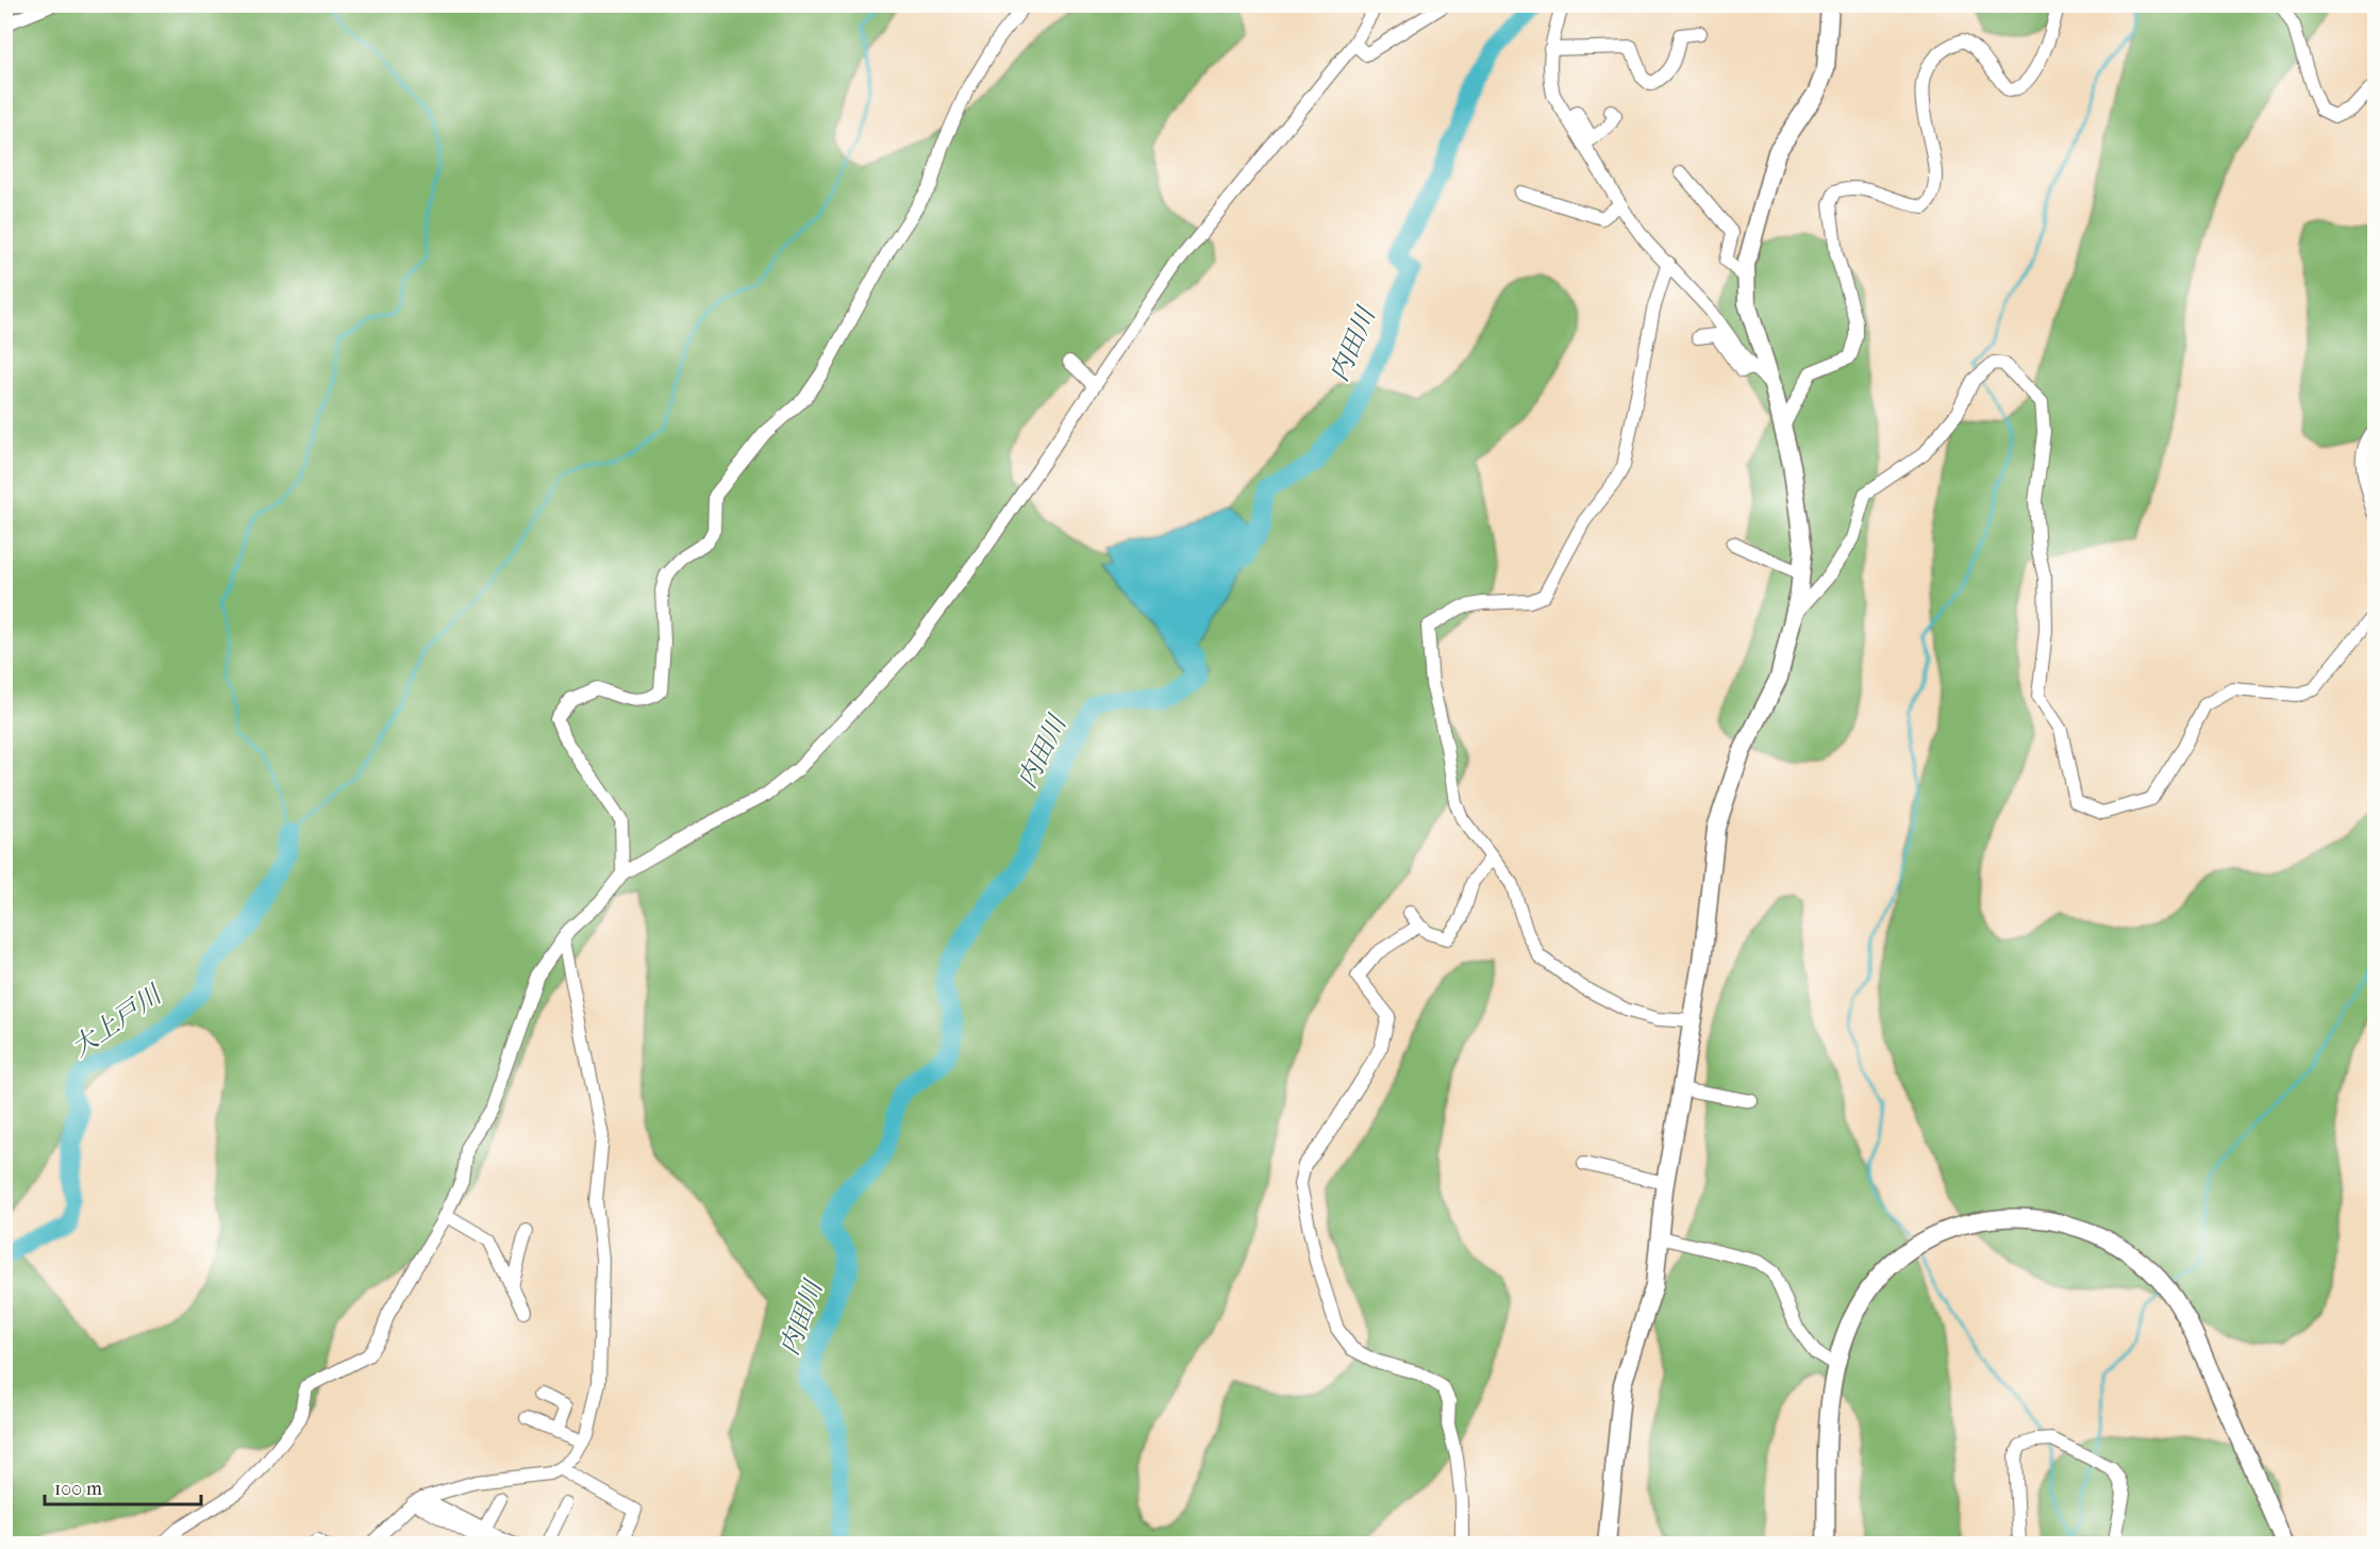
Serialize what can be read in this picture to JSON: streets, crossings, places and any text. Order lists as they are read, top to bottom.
{
  "water": ["内田川", "大上戸川"],
  "scale_bar": "100 m"
}
